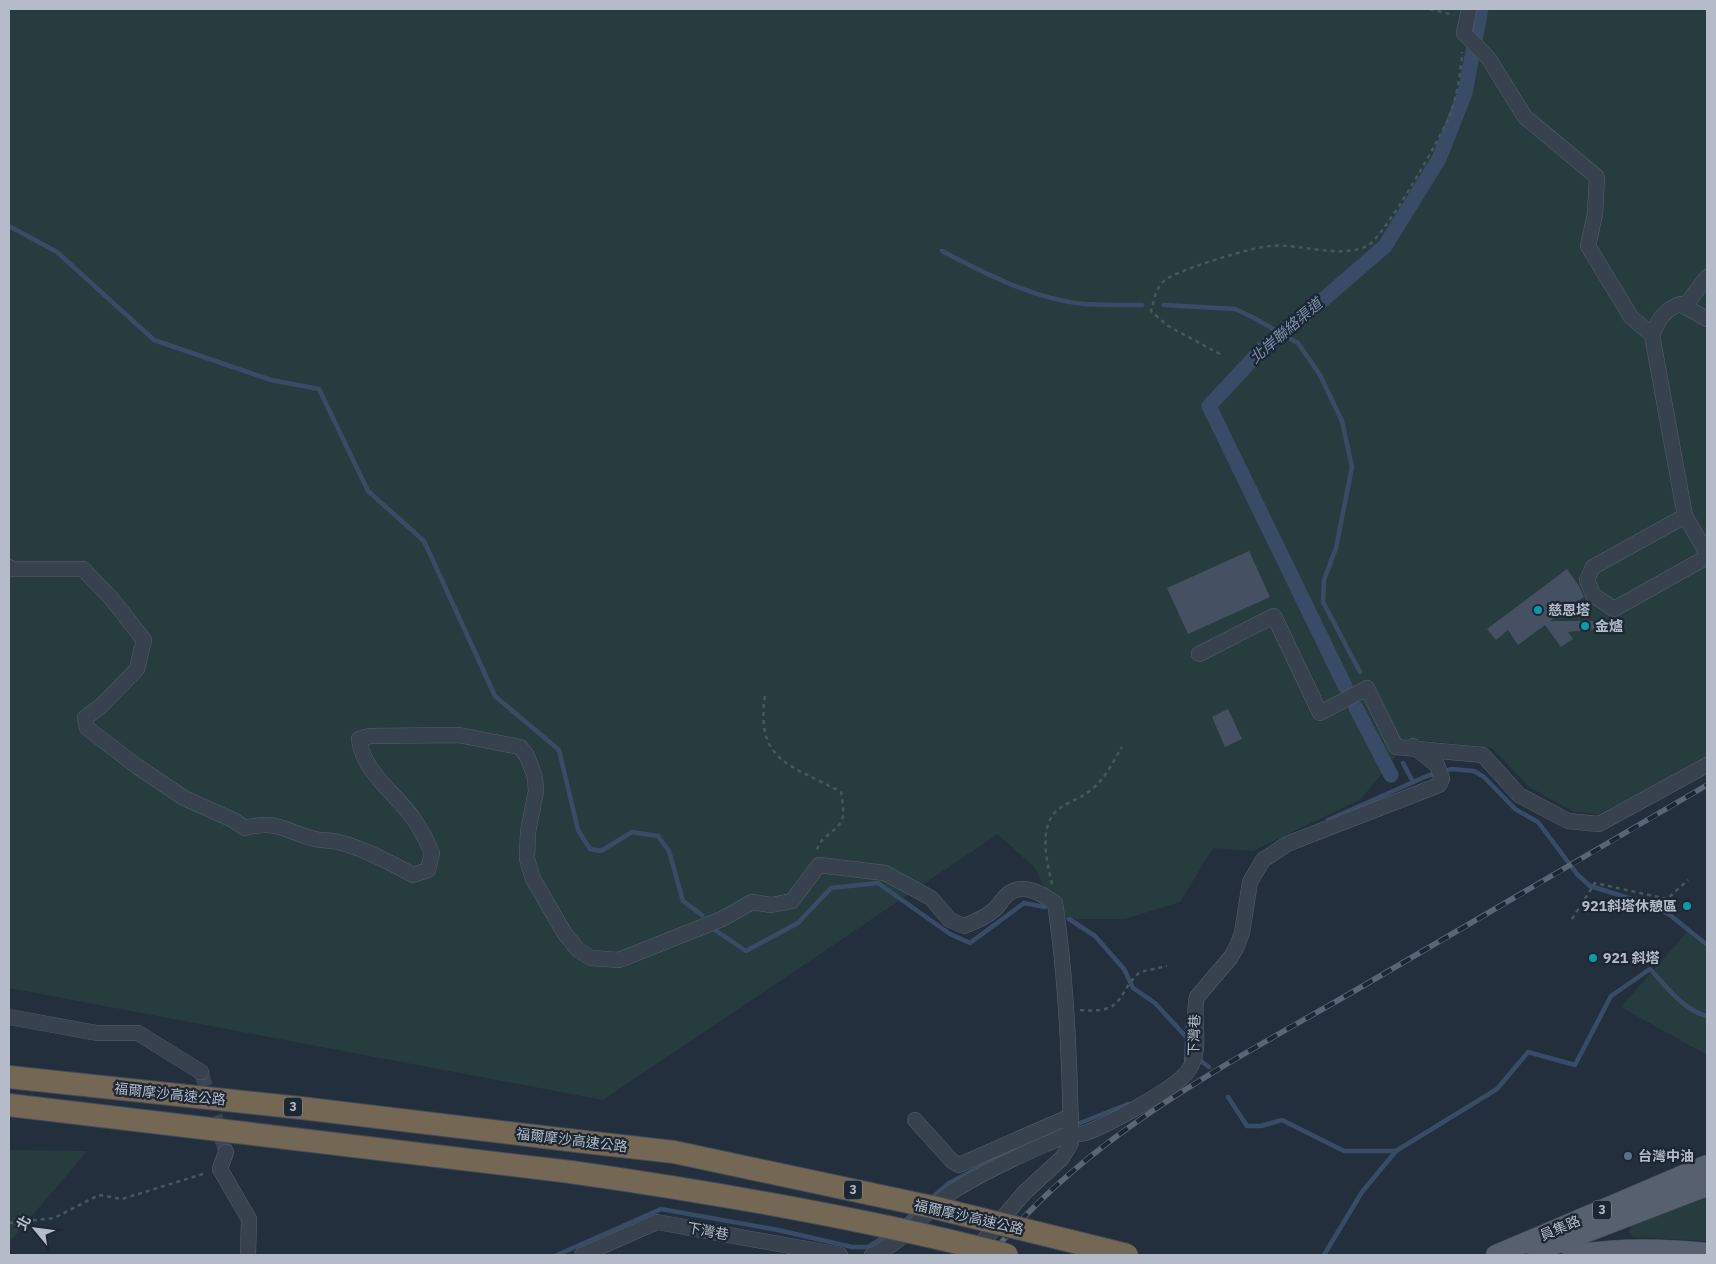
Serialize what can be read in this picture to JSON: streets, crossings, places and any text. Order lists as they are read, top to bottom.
{
  "streets": {
    "highway": ["福爾摩沙高速公路", "3"],
    "main road": ["員集路"],
    "street": ["下灣巷"]
  },
  "water": ["北岸聯絡渠道"],
  "places": [
    "慈恩塔",
    "金爐",
    "921斜塔休憩區",
    "921 斜塔",
    "台灣中油"
  ],
  "north": "top left"
}
